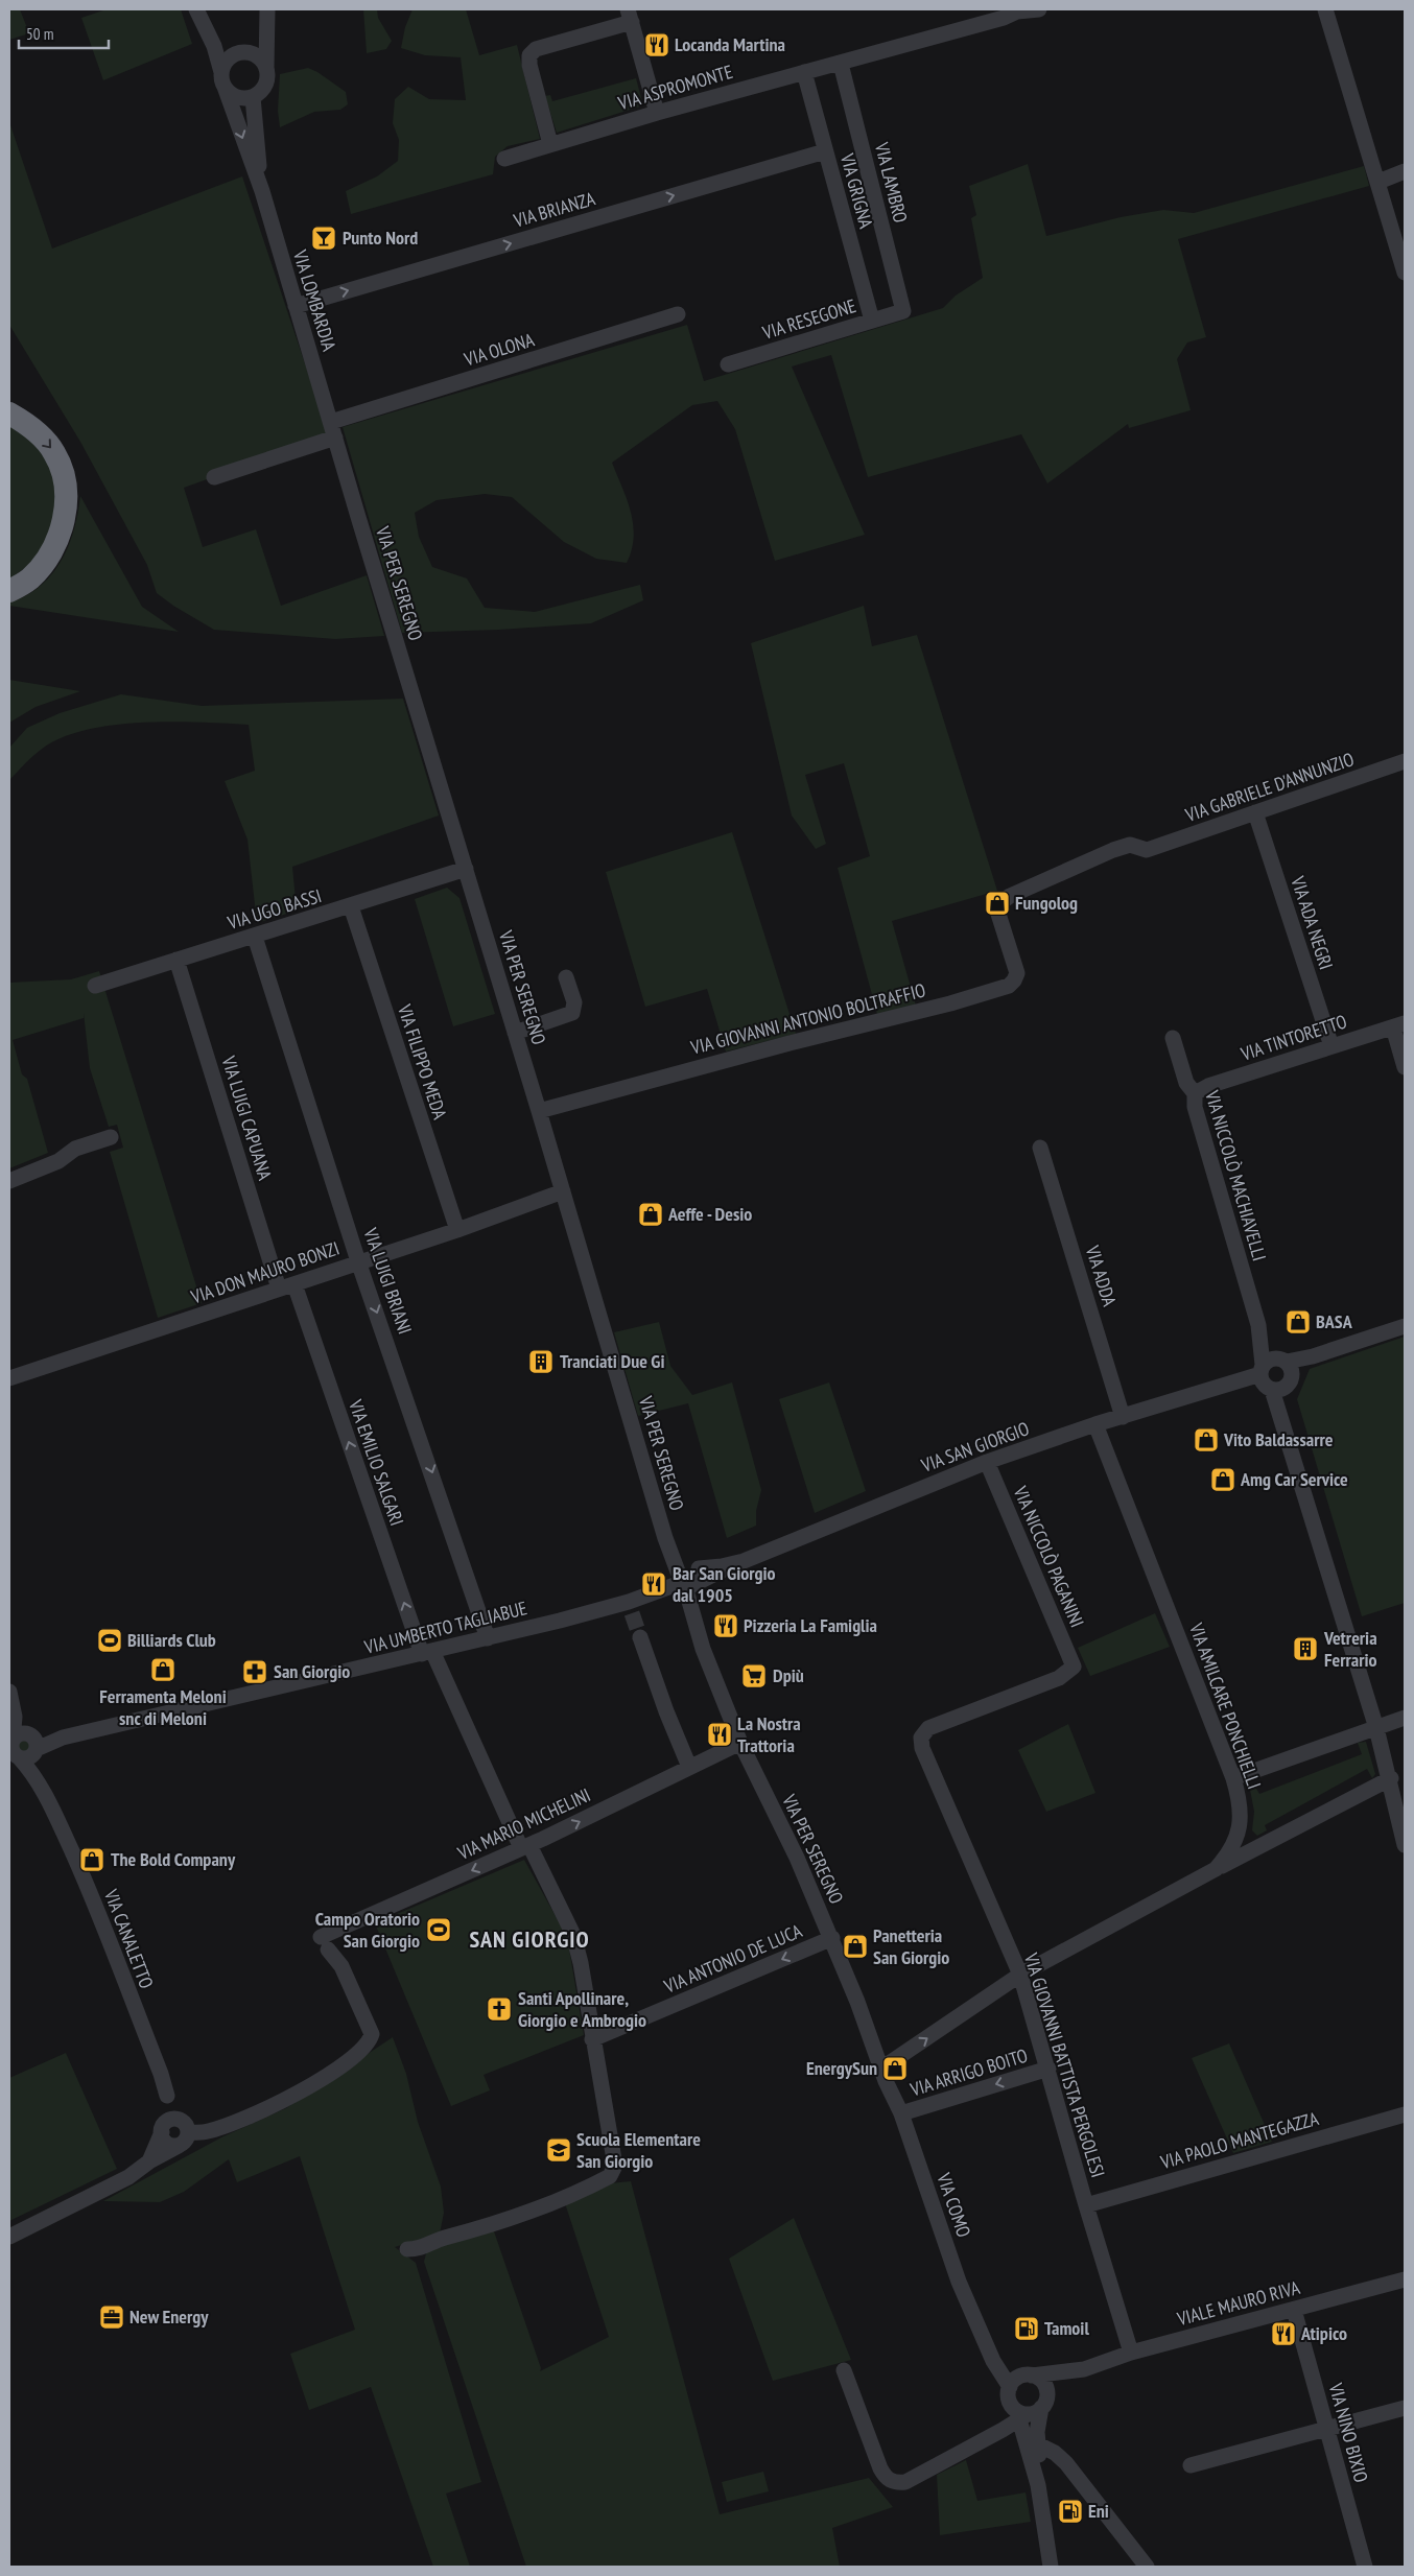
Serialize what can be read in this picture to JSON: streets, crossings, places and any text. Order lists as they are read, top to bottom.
{
  "streets": {
    "street": [
      "VIA ASPROMONTE",
      "VIA LAMBRO",
      "VIA GRIGNA",
      "VIA BRIANZA",
      "VIA LOMBARDIA",
      "VIA RESEGONE",
      "VIA OLONA",
      "VIA PER SEREGNO",
      "VIA GABRIELE D'ANNUNZIO",
      "VIA UGO BASSI",
      "VIA ADA NEGRI",
      "VIA GIOVANNI ANTONIO BOLTRAFFIO",
      "VIA TINTORETTO",
      "VIA FILIPPO MEDA",
      "VIA LUIGI CAPUANA",
      "VIA NICCOLÒ MACHIAVELLI",
      "VIA DON MAURO BONZI",
      "VIA ADDA",
      "VIA LUIGI BRIANI",
      "VIA SAN GIORGIO",
      "VIA EMILIO SALGARI",
      "VIA NICCOLÒ PAGANINI",
      "VIA UMBERTO TAGLIABUE",
      "VIA AMILCARE PONCHIELLI",
      "VIA MARIO MICHELINI",
      "VIA CANALETTO",
      "VIA ANTONIO DE LUCA",
      "VIA GIOVANNI BATTISTA PERGOLESI",
      "VIA ARRIGO BOITO",
      "VIA PAOLO MANTEGAZZA",
      "VIA COMO",
      "VIALE MAURO RIVA",
      "VIA NINO BIXIO"
    ]
  },
  "crossings": [
    ["VIA ASPROMONTE", "VIA LAMBRO"],
    ["VIA ASPROMONTE", "VIA GRIGNA"],
    ["VIA LAMBRO", "VIA RESEGONE"],
    ["VIA GRIGNA", "VIA BRIANZA"],
    ["VIA GRIGNA", "VIA RESEGONE"],
    ["VIA BRIANZA", "VIA LOMBARDIA"],
    ["VIA LOMBARDIA", "VIA OLONA"],
    ["VIA LOMBARDIA", "VIA PER SEREGNO"],
    ["VIA OLONA", "VIA PER SEREGNO"],
    ["VIA PER SEREGNO", "VIA UGO BASSI"],
    ["VIA PER SEREGNO", "VIA GIOVANNI ANTONIO BOLTRAFFIO"],
    ["VIA PER SEREGNO", "VIA DON MAURO BONZI"],
    ["VIA PER SEREGNO", "VIA SAN GIORGIO"],
    ["VIA PER SEREGNO", "VIA UMBERTO TAGLIABUE"],
    ["VIA PER SEREGNO", "VIA AMILCARE PONCHIELLI"],
    ["VIA PER SEREGNO", "VIA MARIO MICHELINI"],
    ["VIA PER SEREGNO", "VIA ANTONIO DE LUCA"],
    ["VIA PER SEREGNO", "VIA COMO"],
    ["VIA GABRIELE D'ANNUNZIO", "VIA ADA NEGRI"],
    ["VIA GABRIELE D'ANNUNZIO", "VIA GIOVANNI ANTONIO BOLTRAFFIO"],
    ["VIA UGO BASSI", "VIA FILIPPO MEDA"],
    ["VIA UGO BASSI", "VIA LUIGI CAPUANA"],
    ["VIA UGO BASSI", "VIA LUIGI BRIANI"],
    ["VIA ADA NEGRI", "VIA TINTORETTO"],
    ["VIA TINTORETTO", "VIA NICCOLÒ MACHIAVELLI"],
    ["VIA FILIPPO MEDA", "VIA DON MAURO BONZI"],
    ["VIA LUIGI CAPUANA", "VIA DON MAURO BONZI"],
    ["VIA LUIGI CAPUANA", "VIA EMILIO SALGARI"],
    ["VIA NICCOLÒ MACHIAVELLI", "VIA SAN GIORGIO"],
    ["VIA DON MAURO BONZI", "VIA LUIGI BRIANI"],
    ["VIA DON MAURO BONZI", "VIA EMILIO SALGARI"],
    ["VIA ADDA", "VIA SAN GIORGIO"],
    ["VIA LUIGI BRIANI", "VIA UMBERTO TAGLIABUE"],
    ["VIA SAN GIORGIO", "VIA NICCOLÒ PAGANINI"],
    ["VIA SAN GIORGIO", "VIA UMBERTO TAGLIABUE"],
    ["VIA SAN GIORGIO", "VIA AMILCARE PONCHIELLI"],
    ["VIA EMILIO SALGARI", "VIA UMBERTO TAGLIABUE"],
    ["VIA EMILIO SALGARI", "VIA MARIO MICHELINI"],
    ["VIA EMILIO SALGARI", "VIA ANTONIO DE LUCA"],
    ["VIA NICCOLÒ PAGANINI", "VIA GIOVANNI BATTISTA PERGOLESI"],
    ["VIA UMBERTO TAGLIABUE", "VIA CANALETTO"],
    ["VIA AMILCARE PONCHIELLI", "VIA GIOVANNI BATTISTA PERGOLESI"],
    ["VIA AMILCARE PONCHIELLI", "VIA COMO"],
    ["VIA MARIO MICHELINI", "VIA CANALETTO"],
    ["VIA GIOVANNI BATTISTA PERGOLESI", "VIA ARRIGO BOITO"],
    ["VIA GIOVANNI BATTISTA PERGOLESI", "VIA PAOLO MANTEGAZZA"],
    ["VIA GIOVANNI BATTISTA PERGOLESI", "VIALE MAURO RIVA"],
    ["VIA ARRIGO BOITO", "VIA COMO"],
    ["VIA COMO", "VIALE MAURO RIVA"],
    ["VIALE MAURO RIVA", "VIA NINO BIXIO"]
  ],
  "one_way": [
    "VIA BRIANZA",
    "VIA LUIGI BRIANI",
    "VIA ANTONIO DE LUCA",
    "VIA ARRIGO BOITO"
  ],
  "districts": ["SAN GIORGIO"],
  "places": {
    "restaurant": [
      "Locanda Martina",
      "Bar San Giorgio dal 1905",
      "Pizzeria La Famiglia",
      "La Nostra Trattoria",
      "Atipico"
    ],
    "bar": ["Punto Nord"],
    "shop": [
      "Fungolog",
      "Aeffe - Desio",
      "BASA",
      "Vito Baldassarre",
      "Amg Car Service",
      "Ferramenta Meloni snc di Meloni",
      "The Bold Company",
      "Panetteria San Giorgio",
      "EnergySun"
    ],
    "building": ["Tranciati Due Gi", "Vetreria Ferrario"],
    "sports": ["Billiards Club", "Campo Oratorio San Giorgio"],
    "pharmacy": ["San Giorgio"],
    "supermarket": ["Dpiù"],
    "church": ["Santi Apollinare, Giorgio e Ambrogio"],
    "school or university": ["Scuola Elementare San Giorgio"],
    "office": ["New Energy"],
    "fuel station": ["Tamoil", "Eni"]
  },
  "scale_bar": "50 m"
}
